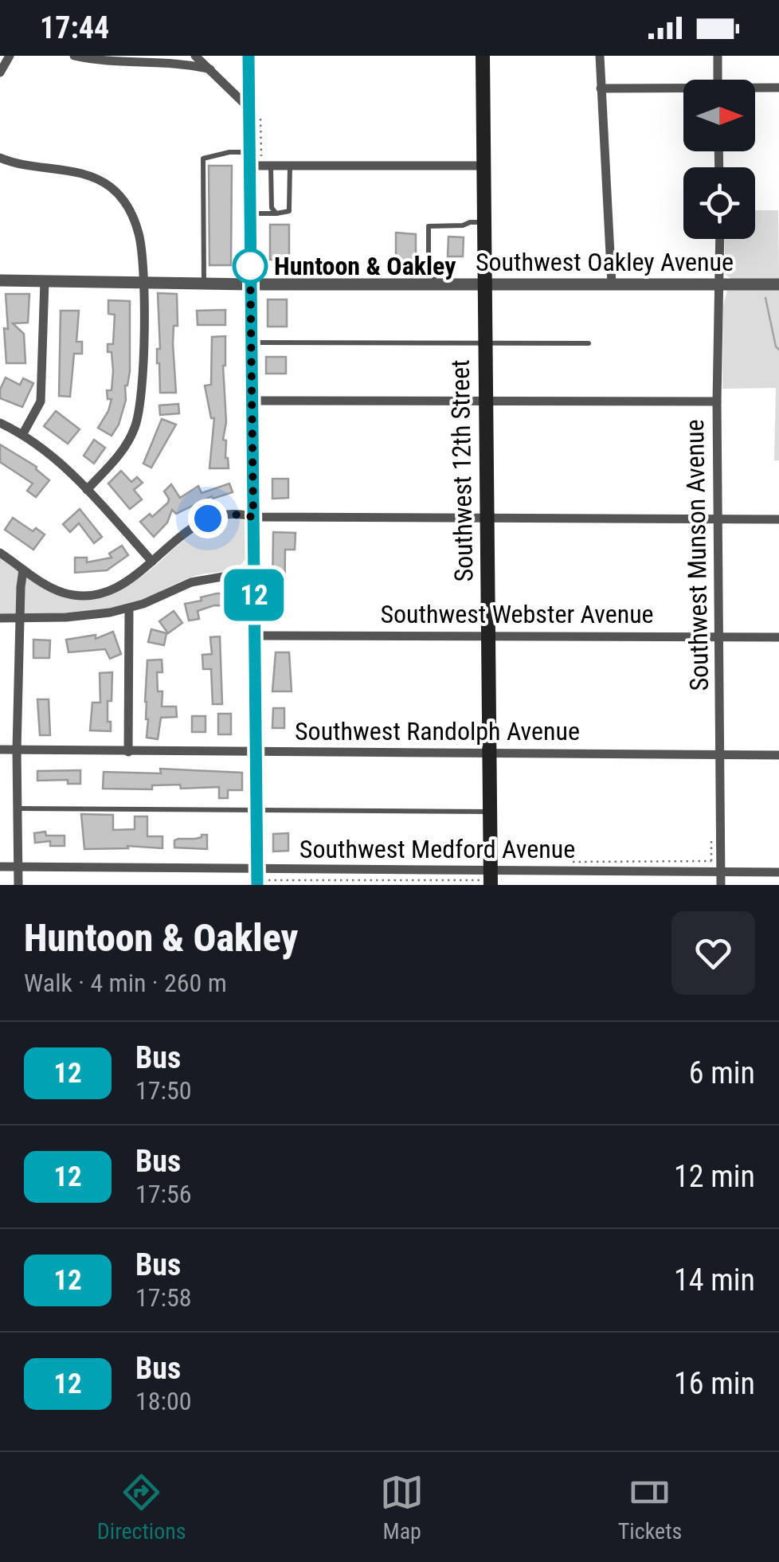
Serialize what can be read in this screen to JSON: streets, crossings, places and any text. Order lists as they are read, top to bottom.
{
  "streets": {
    "main road": ["Southwest 12th Street"],
    "street": [
      "Southwest Oakley Avenue",
      "Southwest Munson Avenue",
      "Southwest Webster Avenue",
      "Southwest Randolph Avenue",
      "Southwest Medford Avenue"
    ]
  },
  "crossings": [
    ["Southwest Oakley Avenue", "Southwest 12th Street"],
    ["Southwest Oakley Avenue", "Southwest Munson Avenue"],
    ["Southwest 12th Street", "Southwest Webster Avenue"],
    ["Southwest 12th Street", "Southwest Randolph Avenue"],
    ["Southwest 12th Street", "Southwest Medford Avenue"],
    ["Southwest Munson Avenue", "Southwest Webster Avenue"],
    ["Southwest Munson Avenue", "Southwest Randolph Avenue"],
    ["Southwest Munson Avenue", "Southwest Medford Avenue"]
  ],
  "places": ["Huntoon & Oakley"],
  "lines": ["bus line 12"],
  "north": "right",
  "page": {
    "status": "17:44",
    "on_map": "12",
    "heading": ["Huntoon & Oakley", "Walk · 4 min · 260 m"],
    "list": [
      {
        "mark": "12",
        "name": "Bus",
        "note": "17:50",
        "value": "6 min"
      },
      {
        "mark": "12",
        "name": "Bus",
        "note": "17:56",
        "value": "12 min"
      },
      {
        "mark": "12",
        "name": "Bus",
        "note": "17:58",
        "value": "14 min"
      },
      {
        "mark": "12",
        "name": "Bus",
        "note": "18:00",
        "value": "16 min"
      }
    ],
    "tabs": ["Directions", "Map", "Tickets"]
  }
}
